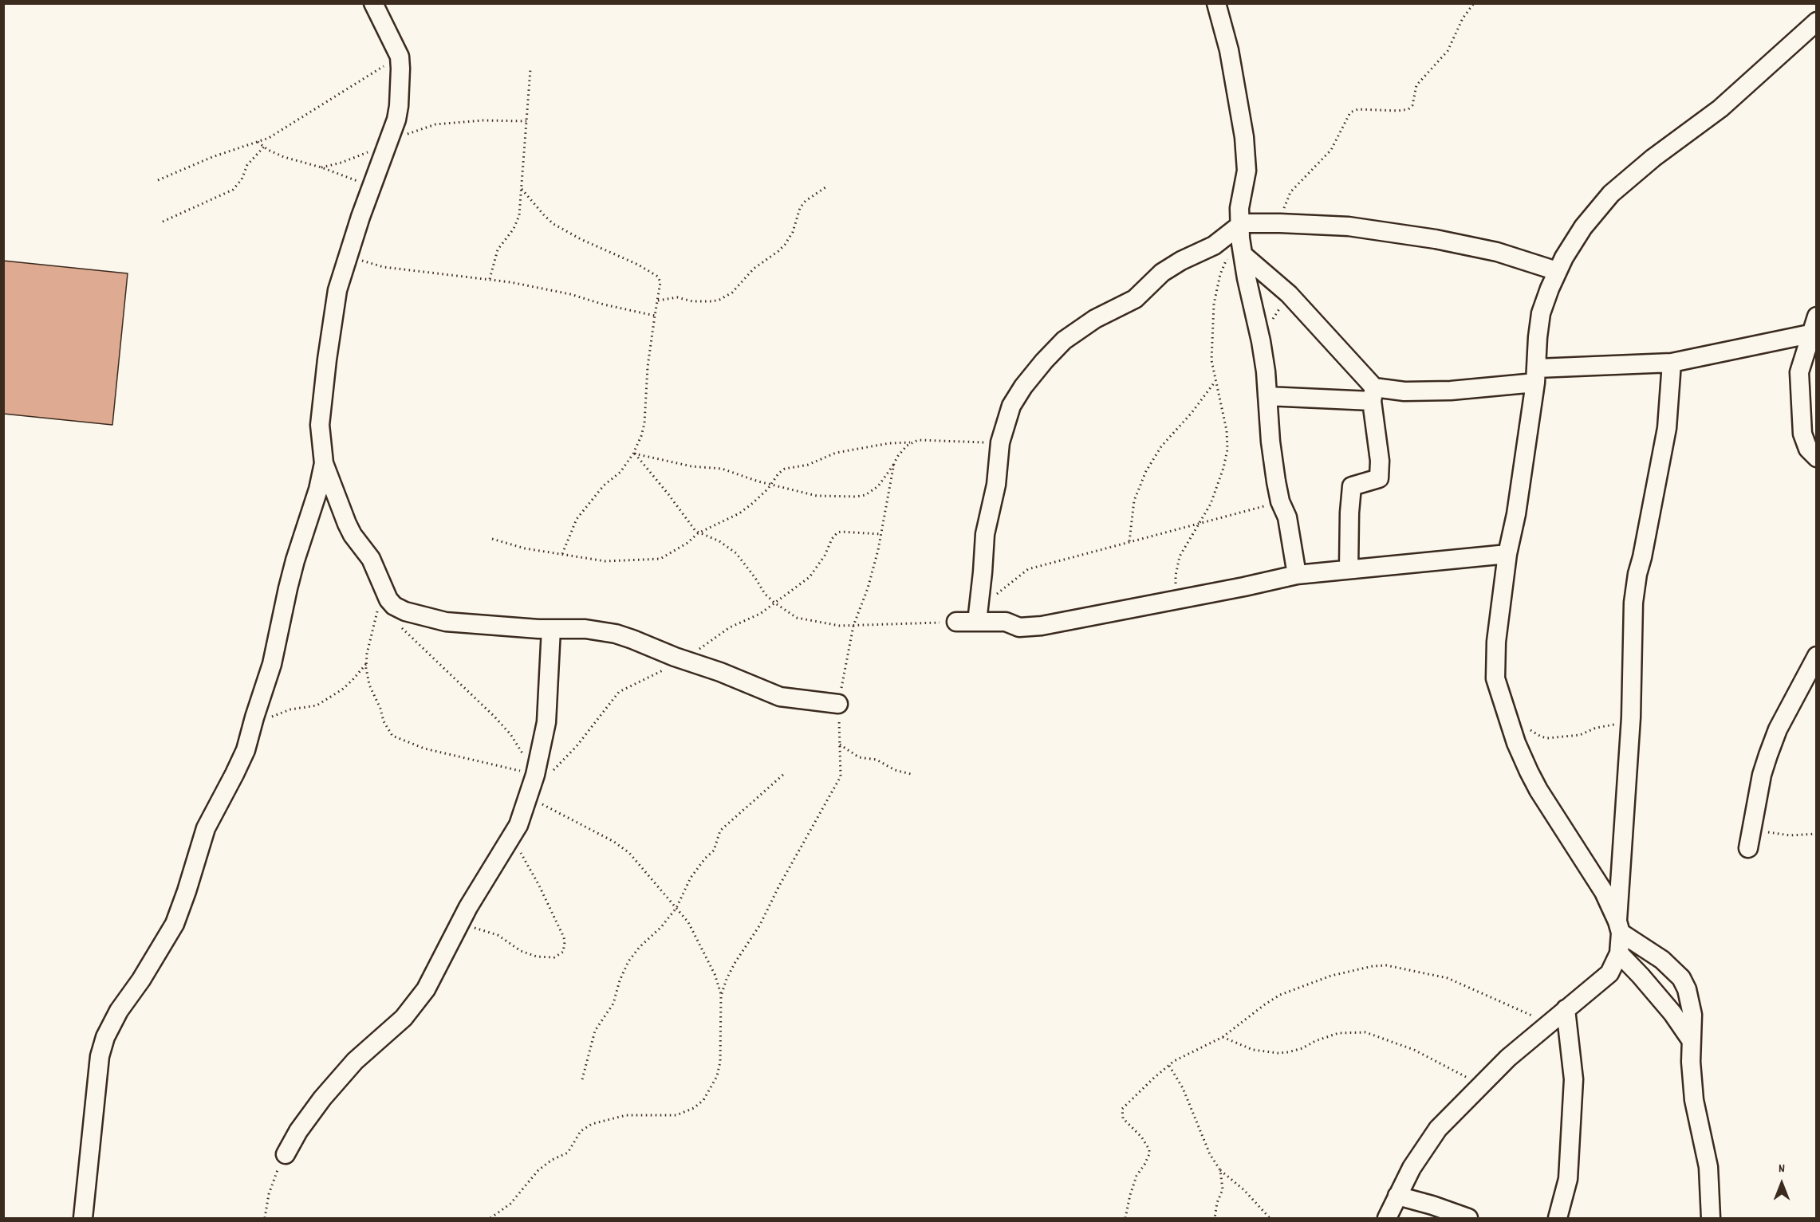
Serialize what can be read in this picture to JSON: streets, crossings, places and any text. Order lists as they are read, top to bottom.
{
  "north": "top"
}
